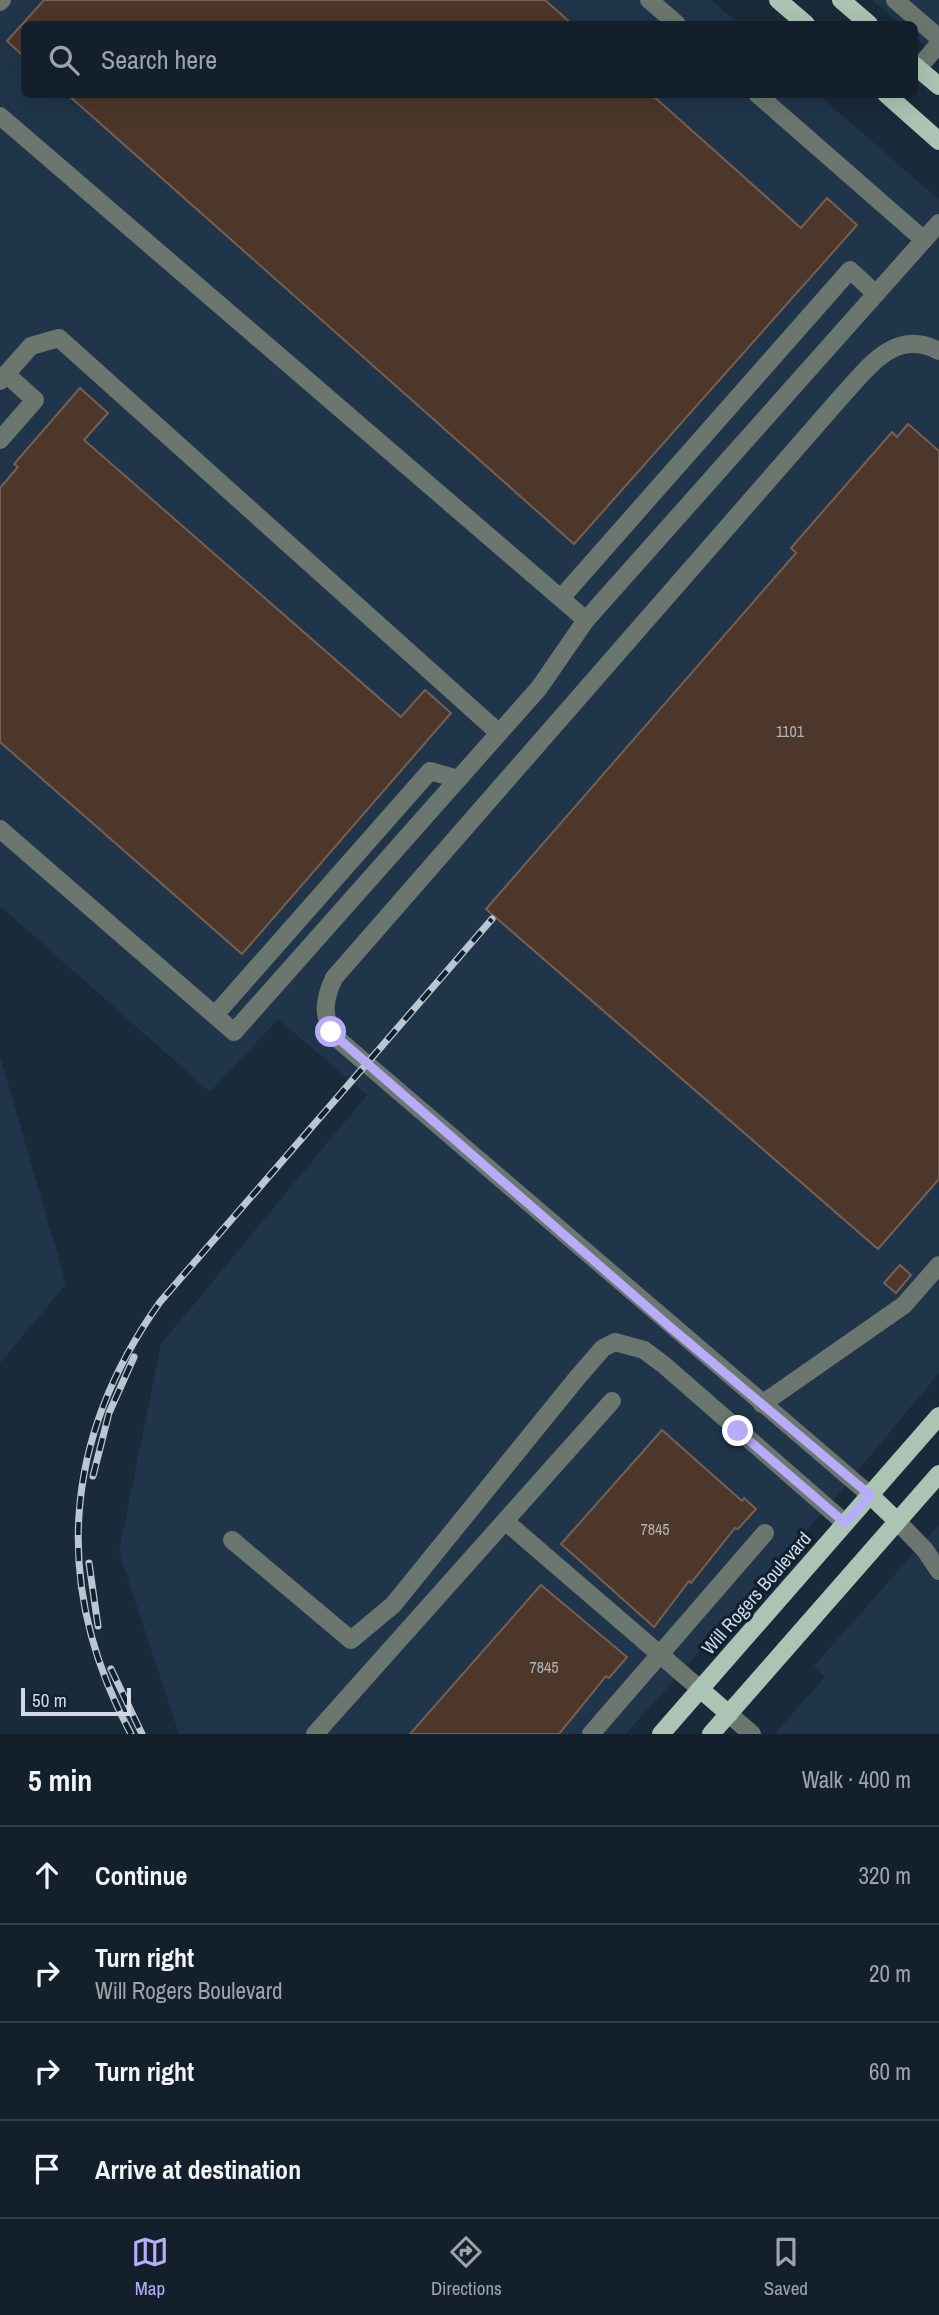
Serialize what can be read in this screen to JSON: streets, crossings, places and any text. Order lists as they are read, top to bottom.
{
  "streets": {
    "main road": ["Will Rogers Boulevard"]
  },
  "house_numbers": ["1101", "7845", "7845"],
  "scale_bar": "50 m",
  "page": {
    "search": "Search here",
    "scale": "50 m",
    "heading": ["5 min", "Walk · 400 m"],
    "list": [
      ["Continue", "320 m"],
      ["Turn right", "Will Rogers Boulevard", "20 m"],
      ["Turn right", "60 m"],
      "Arrive at destination"
    ],
    "nav": ["Map", "Directions", "Saved"]
  }
}
